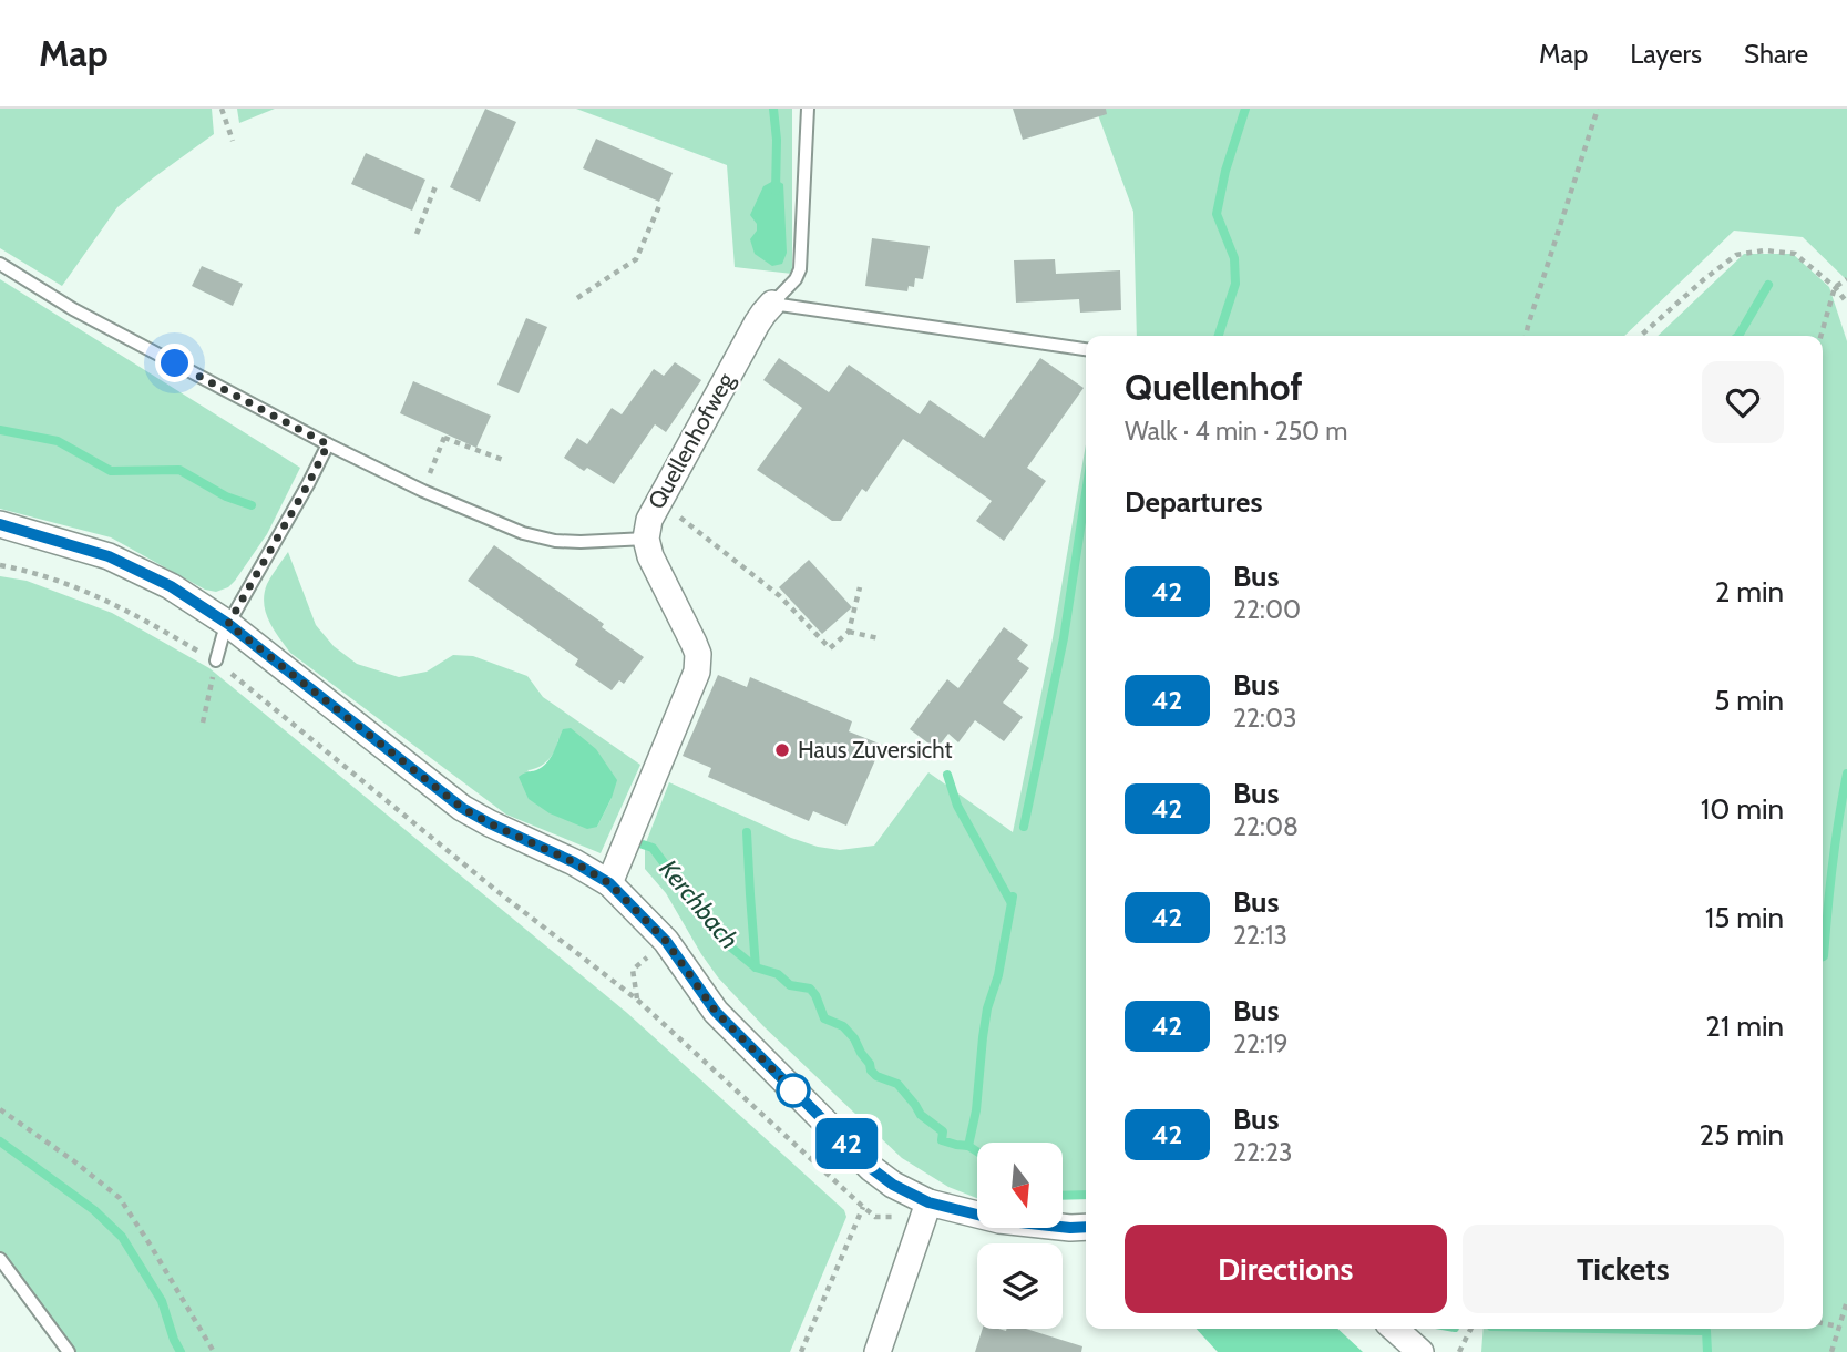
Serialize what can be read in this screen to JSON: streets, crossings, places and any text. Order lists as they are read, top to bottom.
{
  "streets": {
    "street": ["Quellenhofweg"]
  },
  "water": ["Kerchbach"],
  "places": ["Haus Zuversicht"],
  "lines": ["bus line 42"],
  "north": "bottom",
  "page": {
    "header": "Map",
    "nav": ["Map", "Layers", "Share"],
    "on_map": "42",
    "heading": [
      ["Quellenhof", "Walk · 4 min · 250 m"],
      "Departures"
    ],
    "list": [
      {
        "mark": "42",
        "name": "Bus",
        "note": "22:00",
        "value": "2 min"
      },
      {
        "mark": "42",
        "name": "Bus",
        "note": "22:03",
        "value": "5 min"
      },
      {
        "mark": "42",
        "name": "Bus",
        "note": "22:08",
        "value": "10 min"
      },
      {
        "mark": "42",
        "name": "Bus",
        "note": "22:13",
        "value": "15 min"
      },
      {
        "mark": "42",
        "name": "Bus",
        "note": "22:19",
        "value": "21 min"
      },
      {
        "mark": "42",
        "name": "Bus",
        "note": "22:23",
        "value": "25 min"
      }
    ],
    "buttons": ["Directions", "Tickets"]
  }
}
